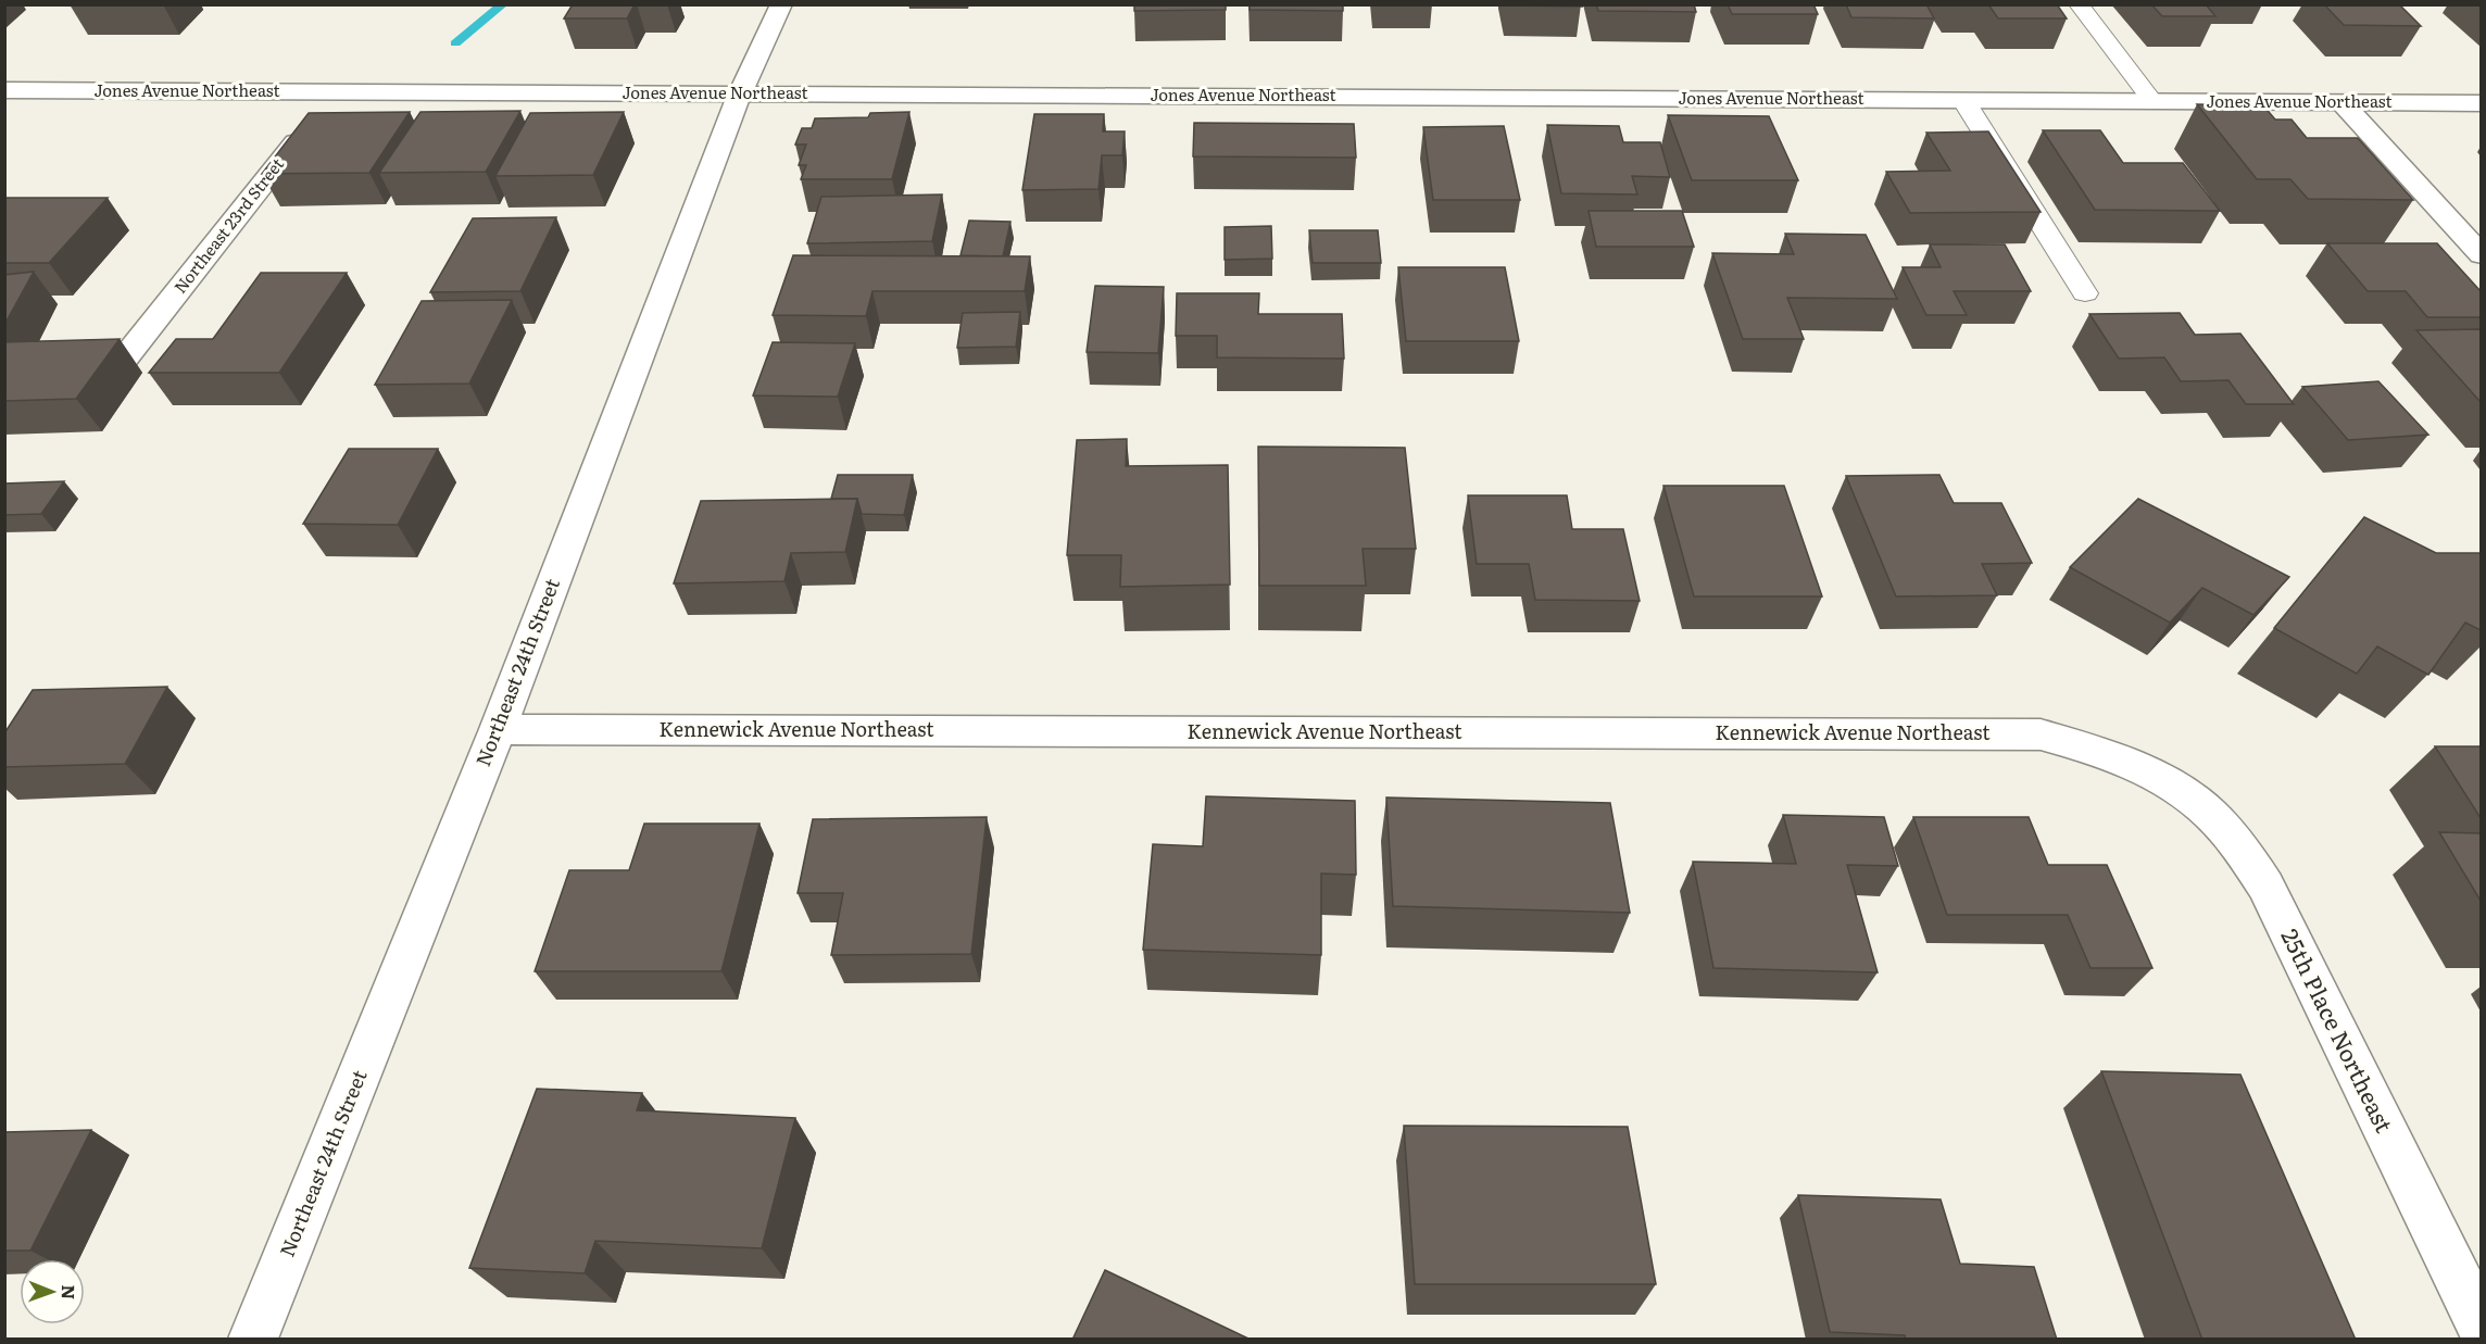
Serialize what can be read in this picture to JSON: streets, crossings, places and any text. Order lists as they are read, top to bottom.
{
  "streets": {
    "street": [
      "Jones Avenue Northeast",
      "Northeast 23rd Street",
      "Northeast 24th Street",
      "Kennewick Avenue Northeast",
      "25th Place Northeast"
    ]
  },
  "crossings": [
    ["Jones Avenue Northeast", "Northeast 23rd Street"],
    ["Jones Avenue Northeast", "Northeast 24th Street"],
    ["Northeast 24th Street", "Kennewick Avenue Northeast"],
    ["Kennewick Avenue Northeast", "25th Place Northeast"]
  ],
  "north": "right"
}
